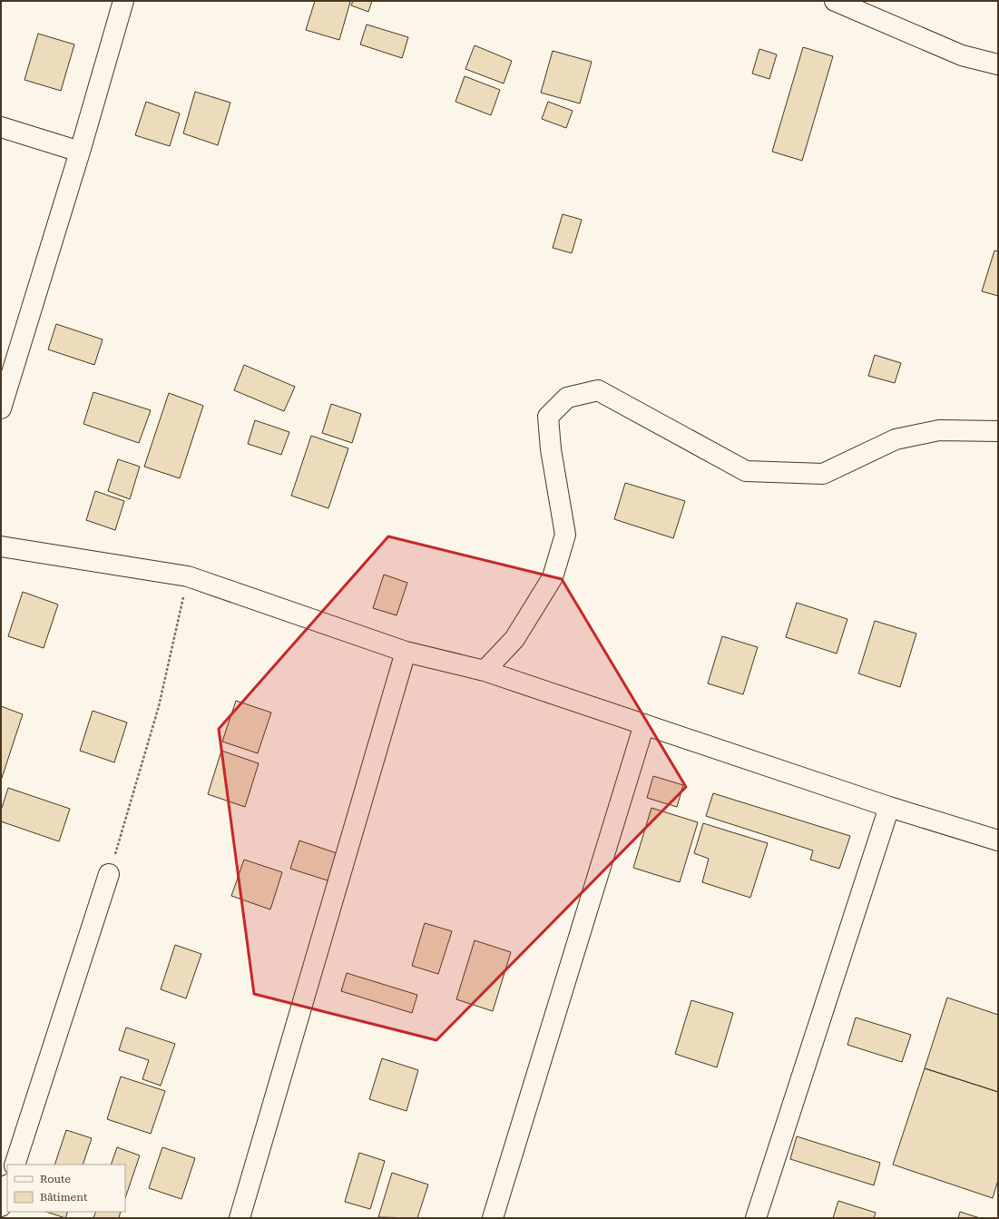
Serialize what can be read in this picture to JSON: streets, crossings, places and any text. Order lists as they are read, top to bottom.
{
  "legend": ["Route", "Bâtiment"]
}
